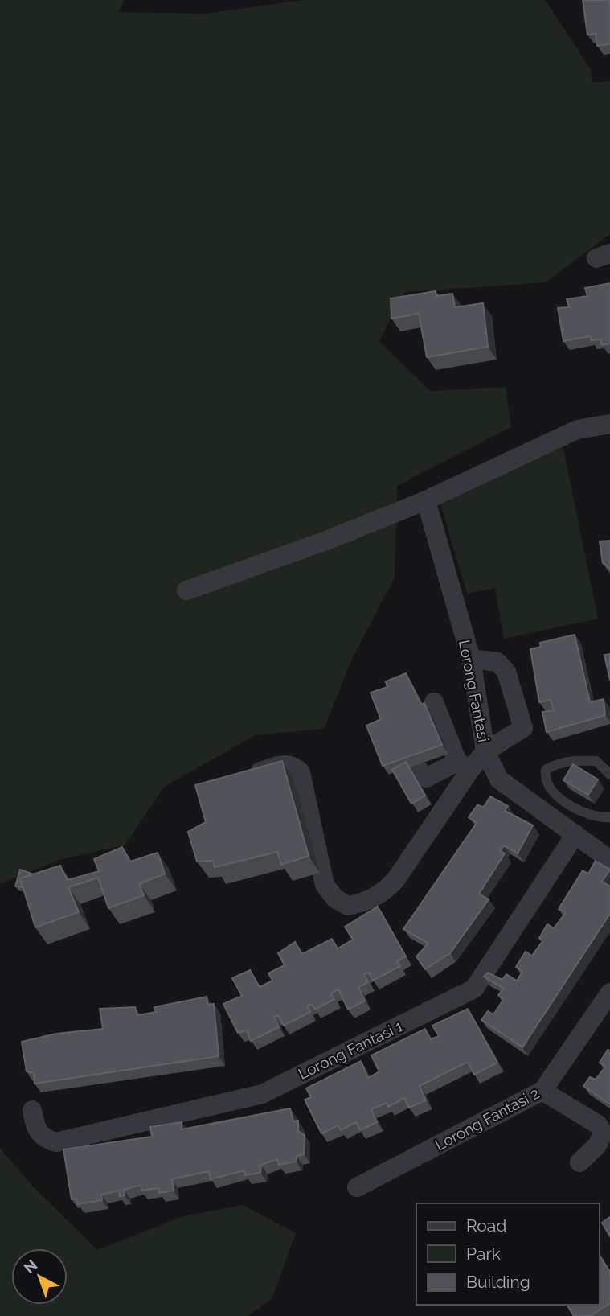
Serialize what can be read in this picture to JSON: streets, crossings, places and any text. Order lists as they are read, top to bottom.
{
  "streets": {
    "street": ["Lorong Fantasi", "Lorong Fantasi 1", "Lorong Fantasi 2"]
  },
  "crossings": [
    ["Lorong Fantasi", "Lorong Fantasi 1"]
  ],
  "legend": ["Road", "Park", "Building"],
  "north": "top left"
}
